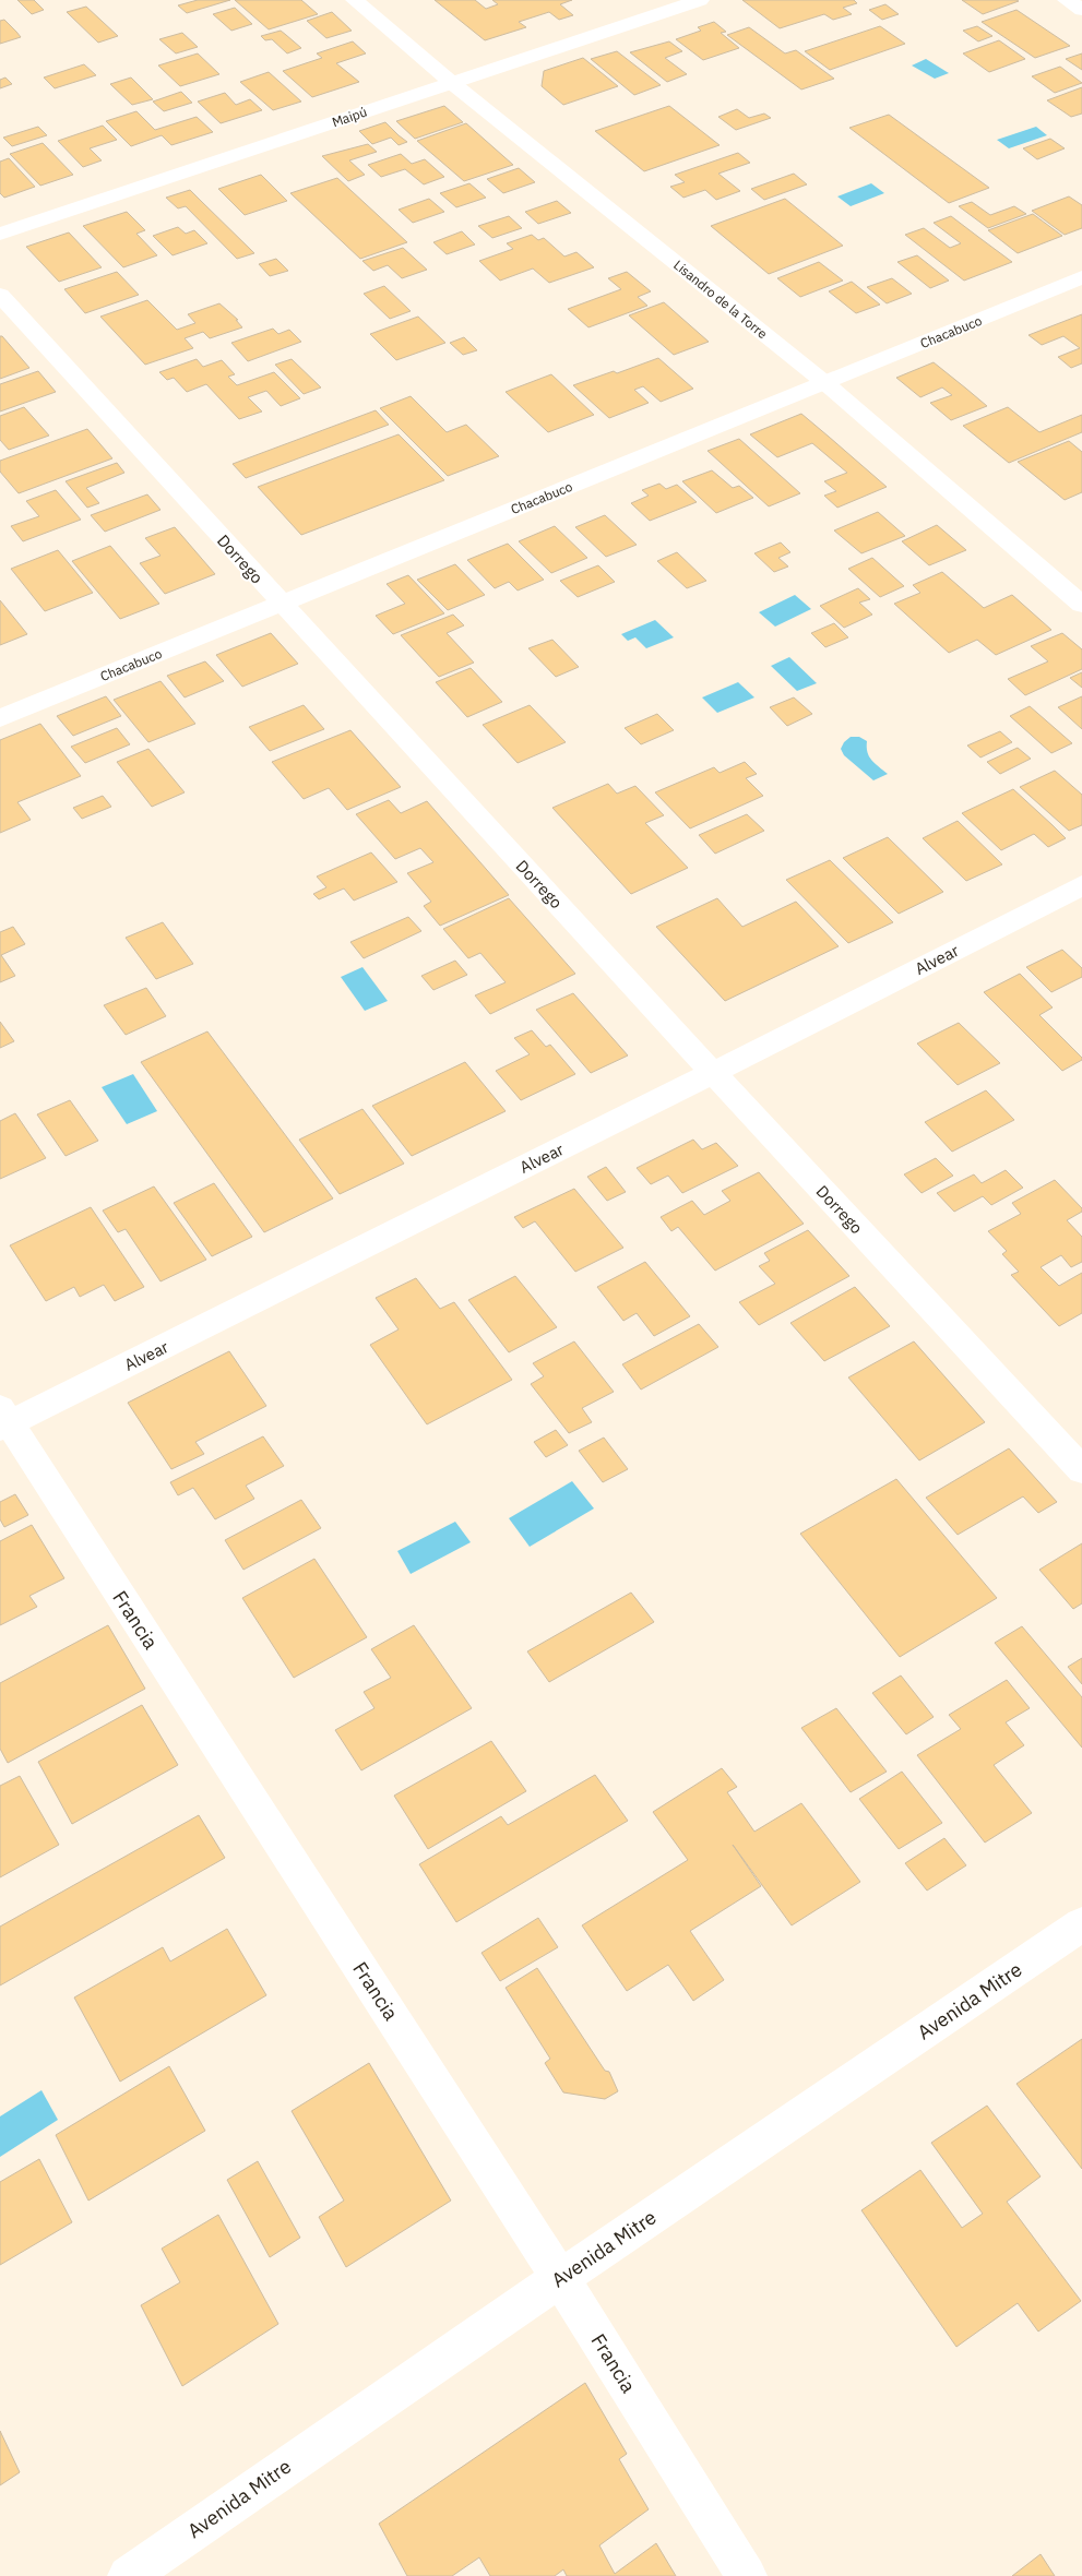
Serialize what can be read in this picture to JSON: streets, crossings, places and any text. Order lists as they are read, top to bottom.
{
  "streets": {
    "street": [
      "Maipú",
      "Lisandro de la Torre",
      "Chacabuco",
      "Dorrego",
      "Alvear",
      "Francia",
      "Avenida Mitre"
    ]
  },
  "crossings": [
    ["Maipú", "Lisandro de la Torre"],
    ["Lisandro de la Torre", "Chacabuco"],
    ["Chacabuco", "Dorrego"],
    ["Dorrego", "Alvear"],
    ["Alvear", "Francia"],
    ["Francia", "Avenida Mitre"]
  ]
}
